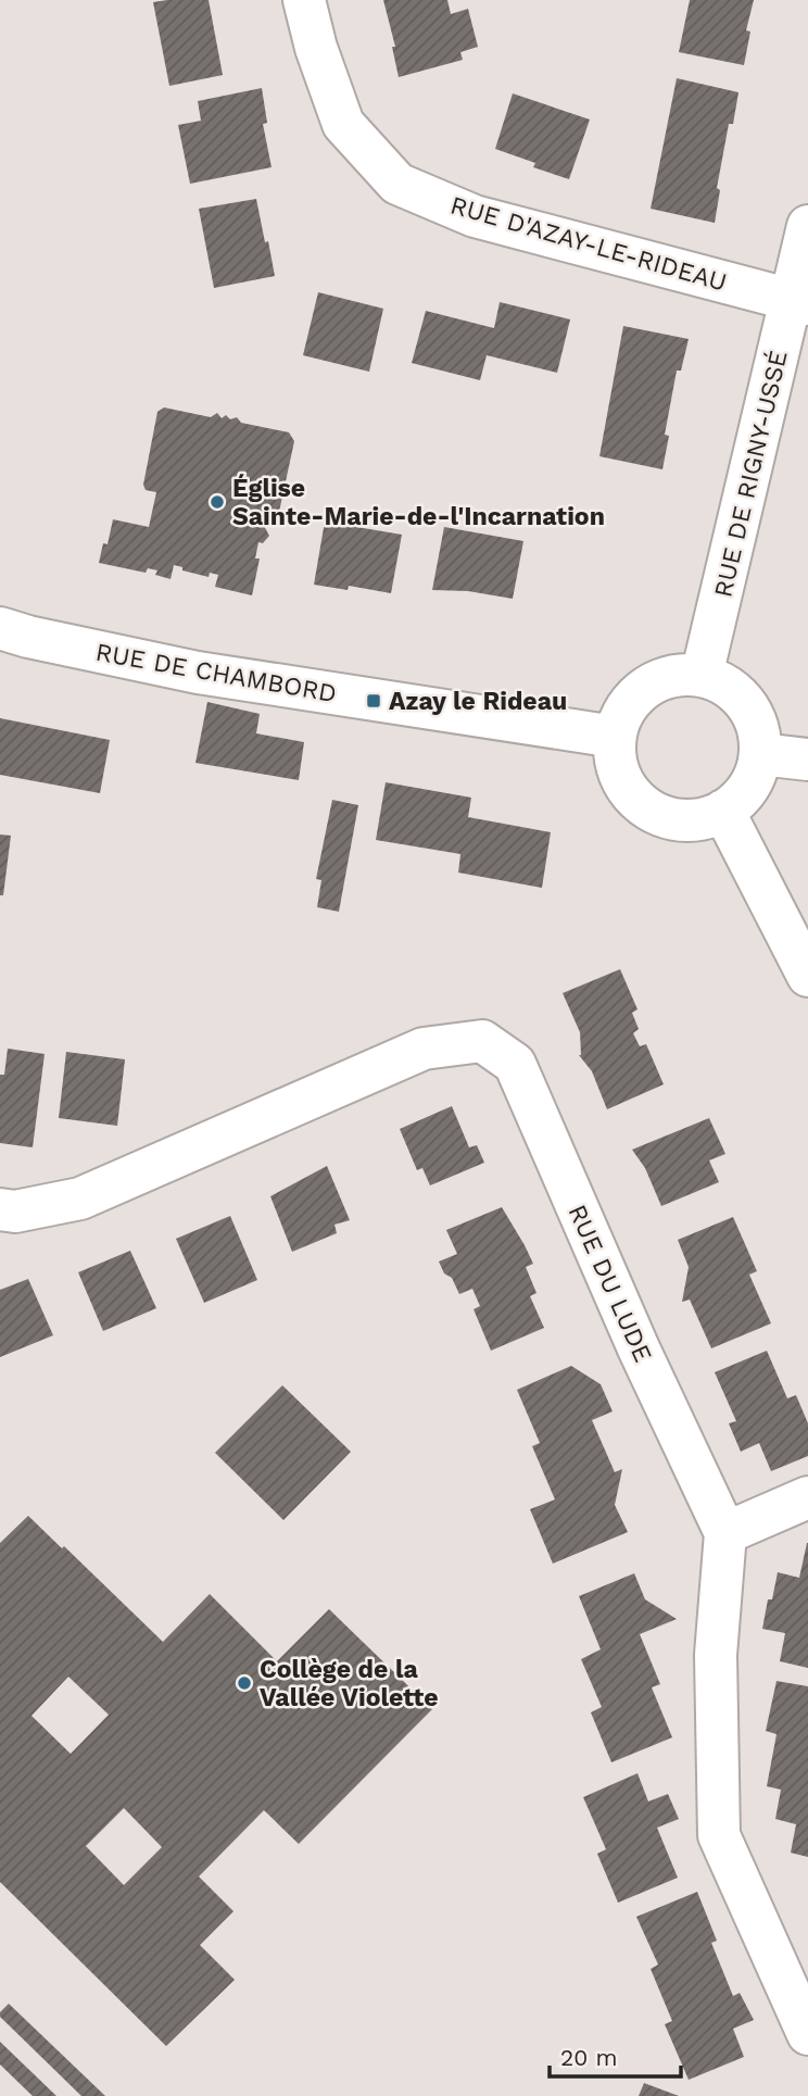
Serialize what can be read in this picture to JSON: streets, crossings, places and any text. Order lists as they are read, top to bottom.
{
  "streets": {
    "street": [
      "RUE D'AZAY-LE-RIDEAU",
      "RUE DE RIGNY-USSÉ",
      "RUE DE CHAMBORD",
      "RUE DU LUDE"
    ]
  },
  "crossings": [
    ["RUE D'AZAY-LE-RIDEAU", "RUE DE RIGNY-USSÉ"],
    ["RUE DE RIGNY-USSÉ", "RUE DE CHAMBORD"]
  ],
  "places": {
    "other": ["Église Sainte-Marie-de-l'Incarnation", "Collège de la Vallée Violette"],
    "transit": ["Azay le Rideau"]
  },
  "scale_bar": "20 m"
}
